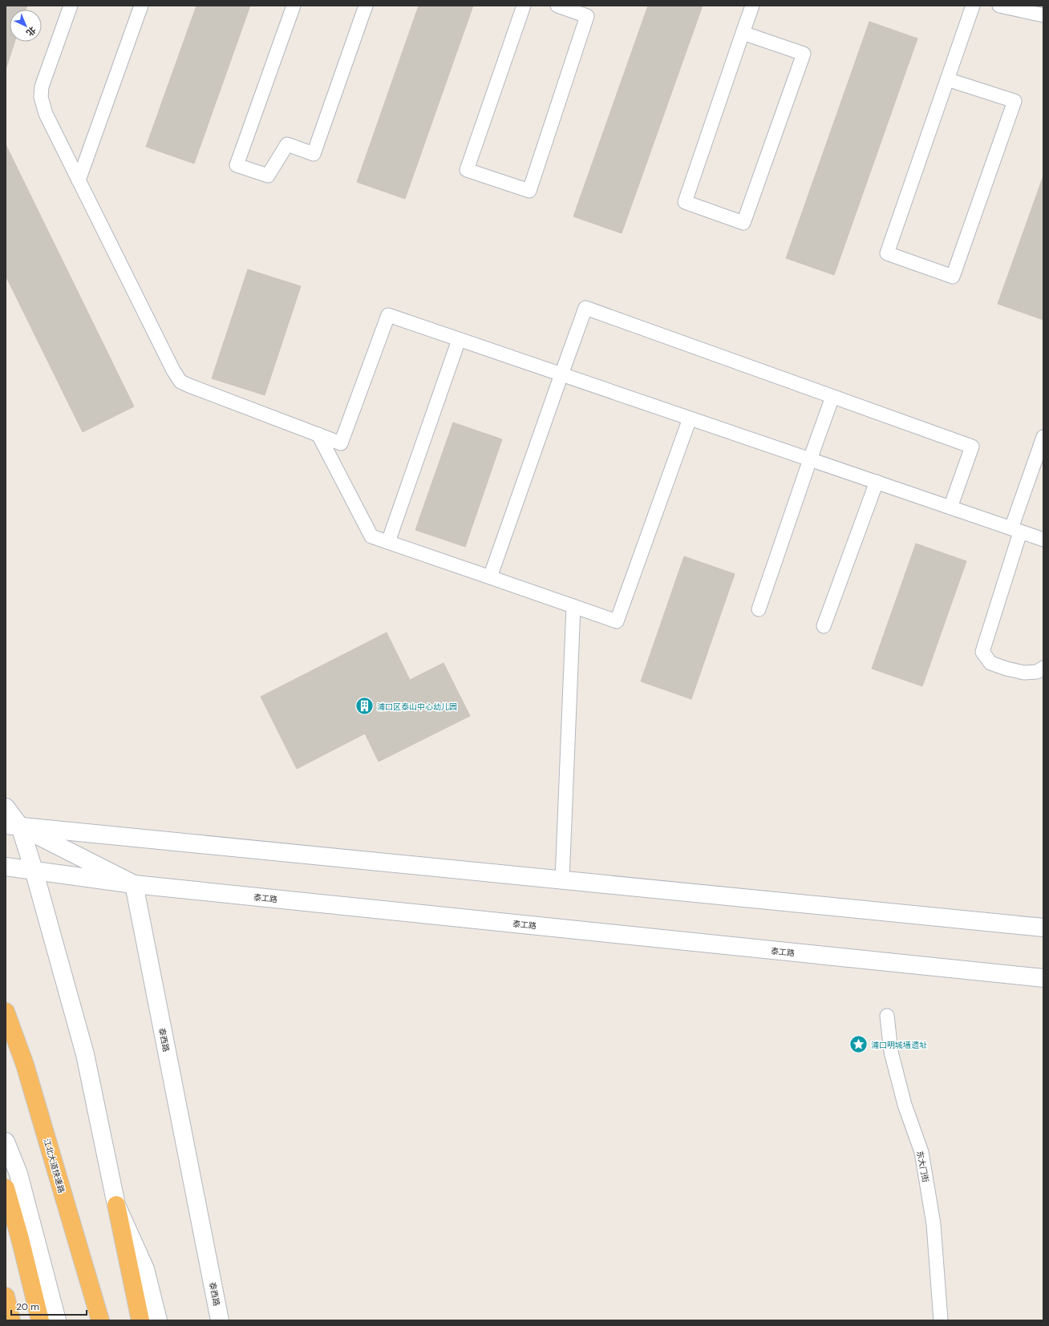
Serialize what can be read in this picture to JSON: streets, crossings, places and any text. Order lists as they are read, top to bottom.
{
  "streets": {
    "highway": ["江北大道快速路"],
    "main road": ["泰工路", "泰西路"],
    "lane": ["东大门街"]
  },
  "crossings": [
    ["泰工路", "泰西路"]
  ],
  "places": {
    "building": ["浦口区泰山中心幼儿园"],
    "place": ["浦口明城墙遗址"]
  },
  "scale_bar": "20 m",
  "north": "bottom right"
}
